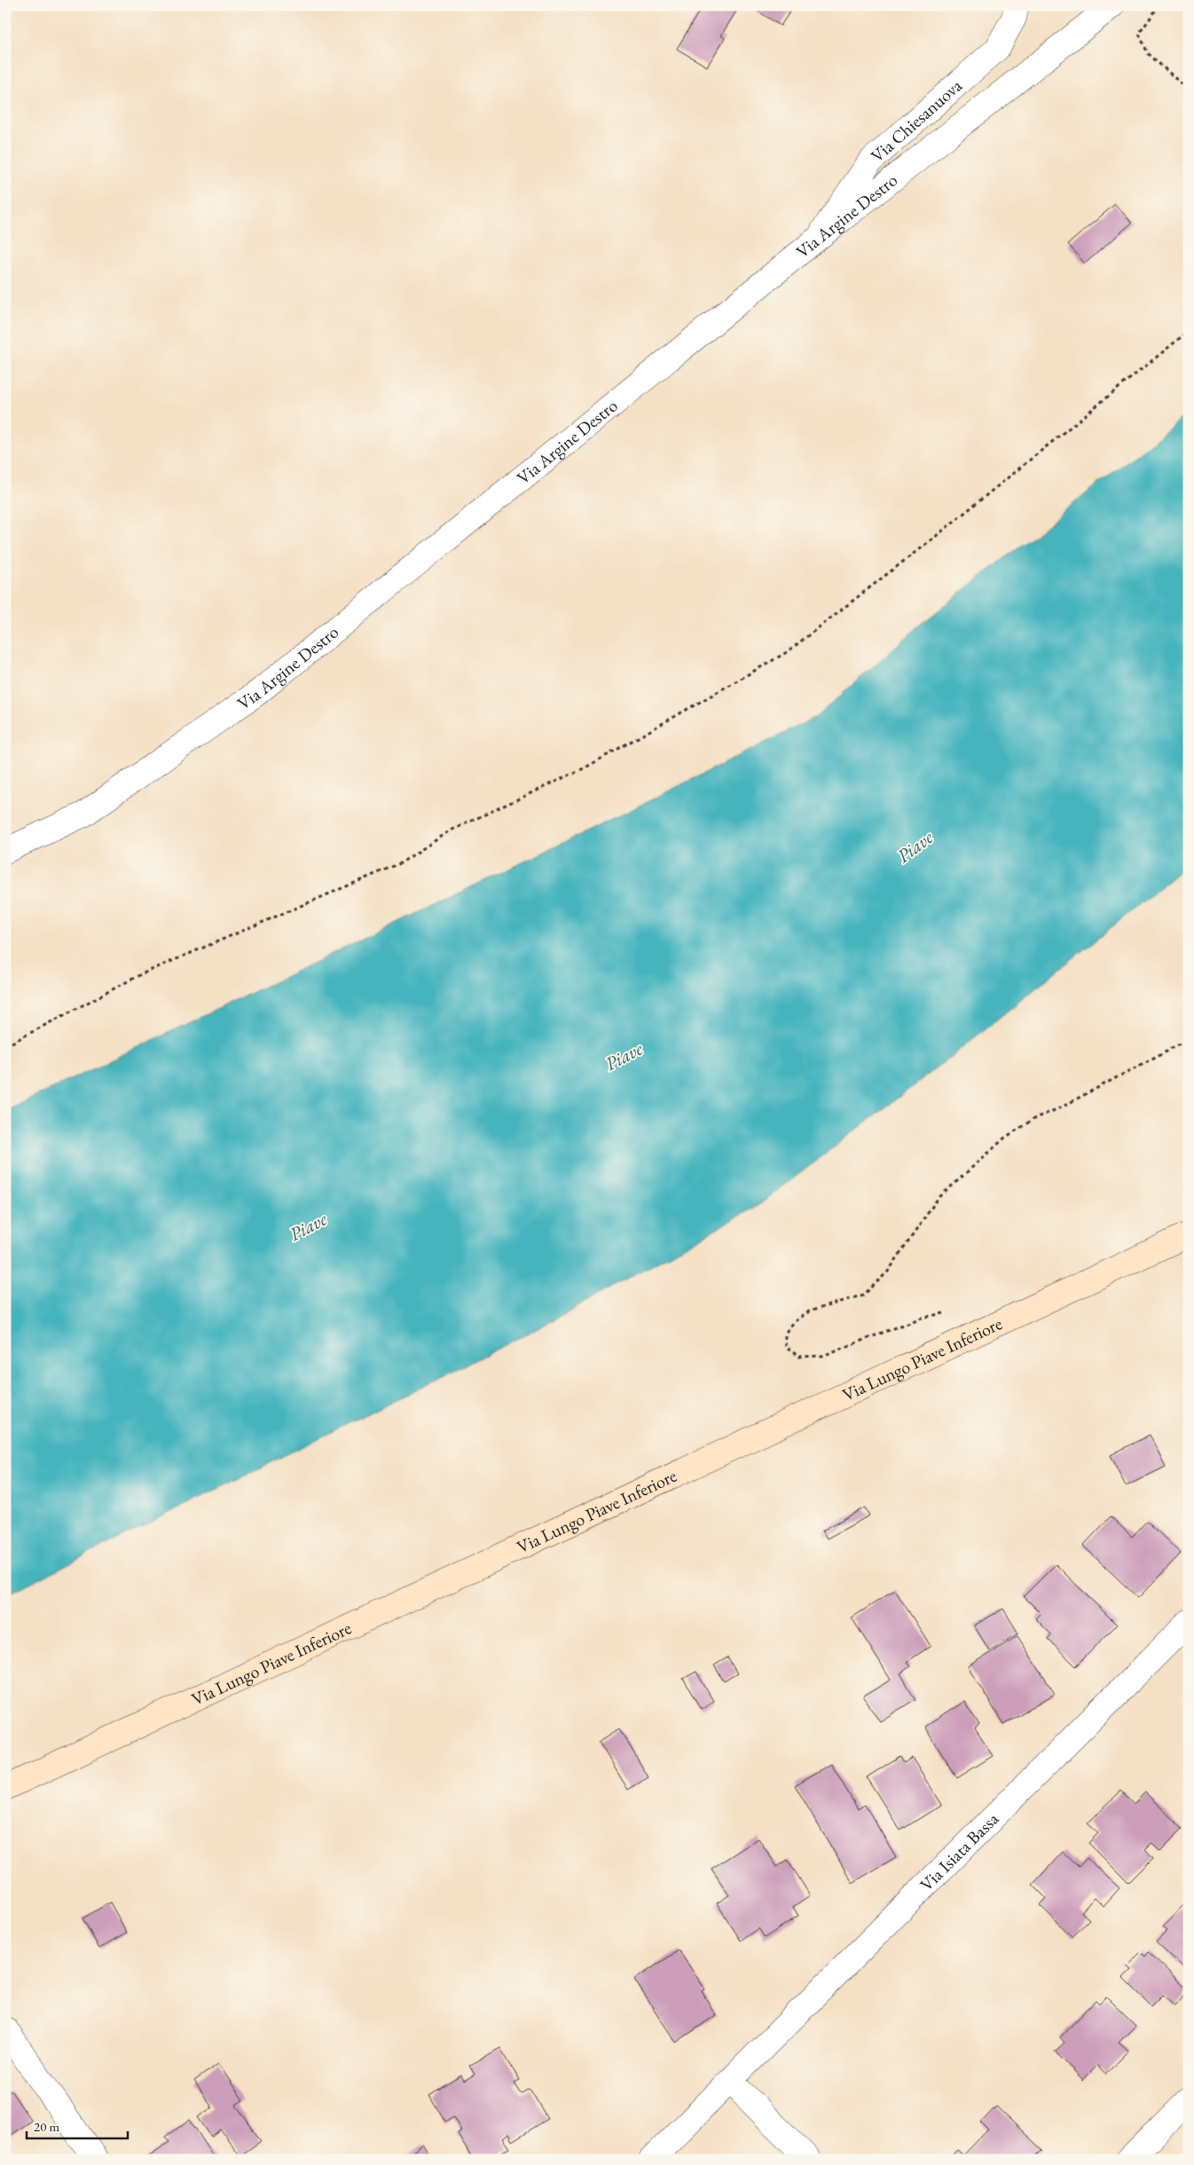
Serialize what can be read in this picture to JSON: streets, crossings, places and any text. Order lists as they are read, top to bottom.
{
  "streets": {
    "main road": ["Via Lungo Piave Inferiore"],
    "street": ["Via Chiesanuova", "Via Argine Destro", "Via Isiata Bassa"]
  },
  "crossings": [
    ["Via Chiesanuova", "Via Argine Destro"]
  ],
  "water": ["Piave"],
  "scale_bar": "20 m"
}
